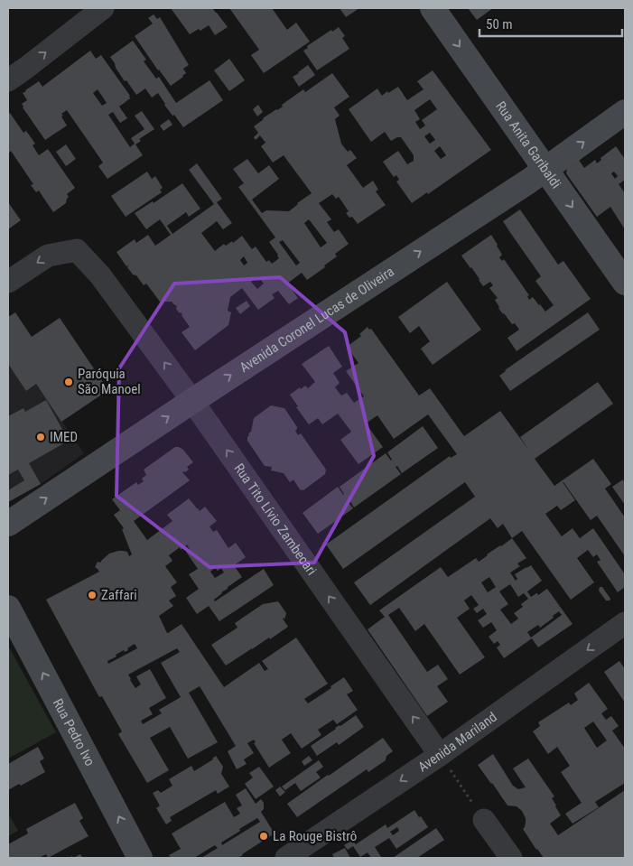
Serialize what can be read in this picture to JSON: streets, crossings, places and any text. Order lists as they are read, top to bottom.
{
  "streets": {
    "street": [
      "Rua Anita Garibaldi",
      "Avenida Coronel Lucas de Oliveira",
      "Rua Tito Lívio Zambecari",
      "Rua Pedro Ivo",
      "Avenida Mariland"
    ]
  },
  "crossings": [
    ["Rua Anita Garibaldi", "Avenida Coronel Lucas de Oliveira"],
    ["Avenida Coronel Lucas de Oliveira", "Rua Tito Lívio Zambecari"],
    ["Rua Tito Lívio Zambecari", "Avenida Mariland"]
  ],
  "one_way": [
    "Rua Anita Garibaldi",
    "Avenida Coronel Lucas de Oliveira",
    "Rua Tito Lívio Zambecari",
    "Rua Pedro Ivo",
    "Avenida Mariland"
  ],
  "places": [
    "Paróquia São Manoel",
    "IMED",
    "Zaffari",
    "La Rouge Bistrô"
  ],
  "scale_bar": "50 m"
}
